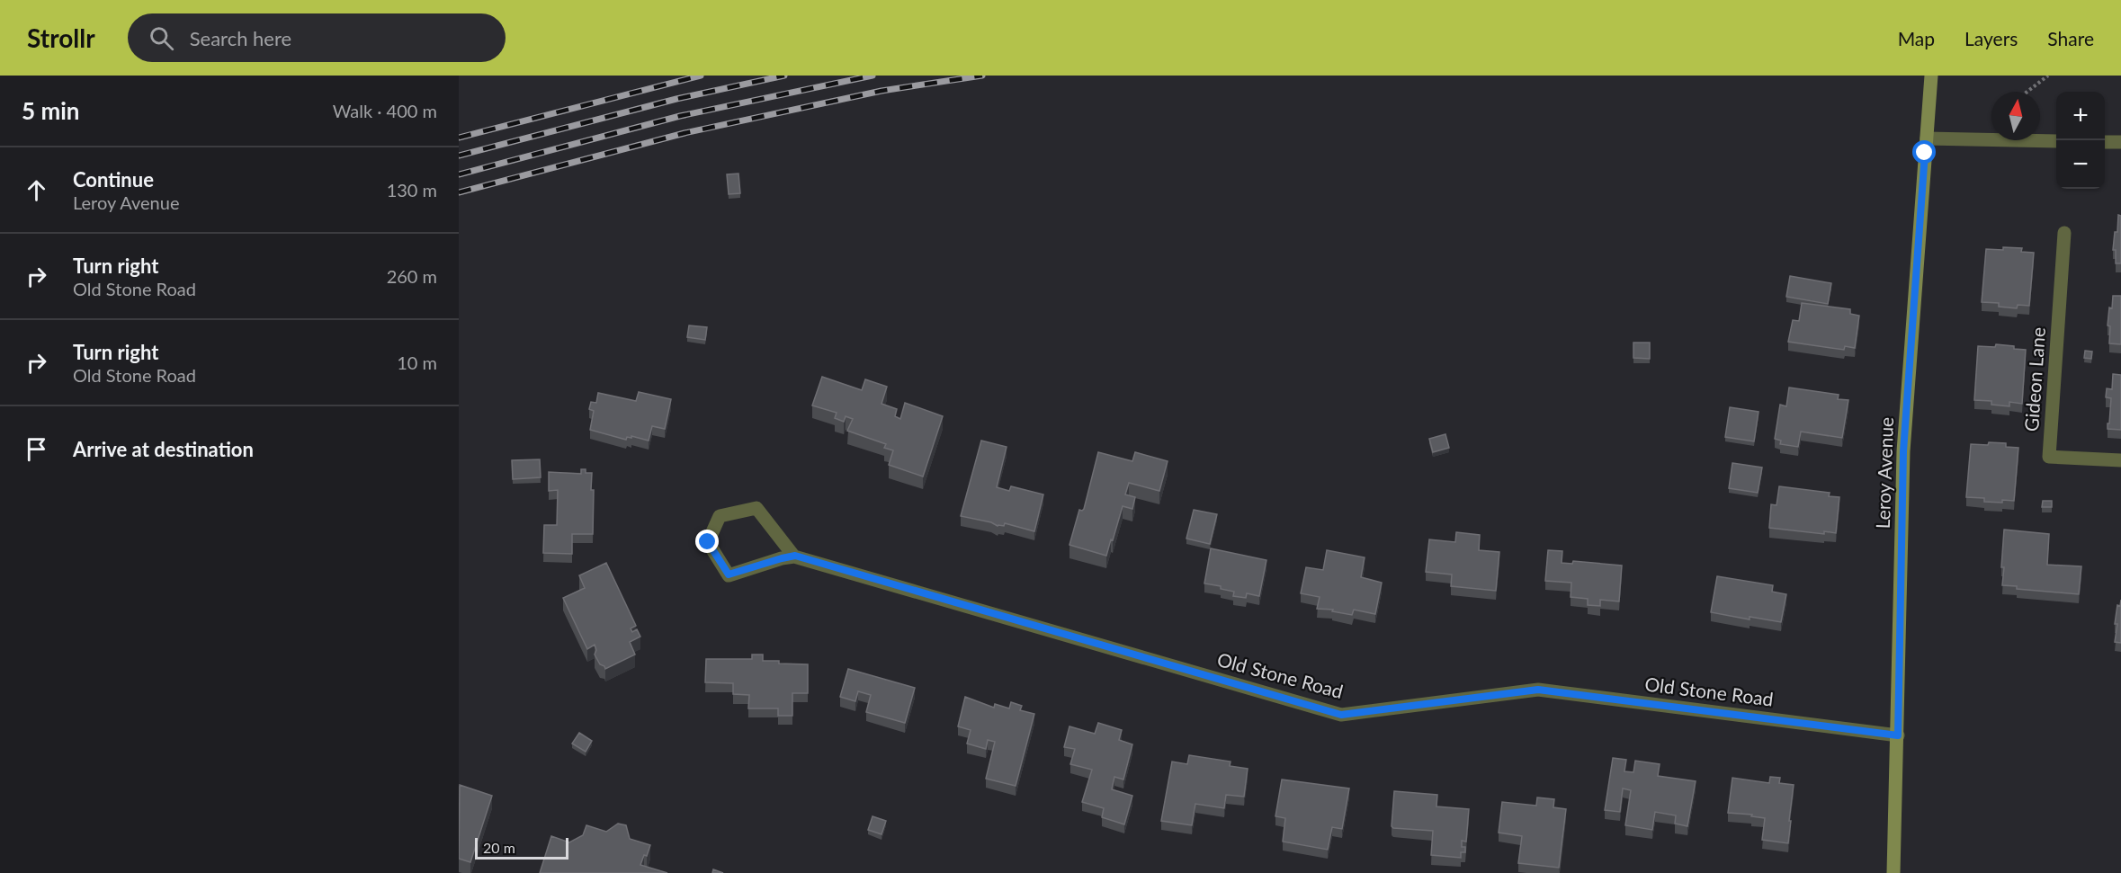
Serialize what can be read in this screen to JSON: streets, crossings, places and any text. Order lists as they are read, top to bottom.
{
  "streets": {
    "street": ["Gideon Lane", "Leroy Avenue", "Old Stone Road"]
  },
  "crossings": [
    ["Leroy Avenue", "Old Stone Road"]
  ],
  "scale_bar": "20 m",
  "north": "top",
  "page": {
    "header": "Strollr",
    "search": "Search here",
    "nav": ["Map", "Layers", "Share"],
    "heading": ["5 min", "Walk · 400 m"],
    "map_buttons": ["+", "−"],
    "list": [
      ["Continue", "Leroy Avenue", "130 m"],
      ["Turn right", "Old Stone Road", "260 m"],
      ["Turn right", "Old Stone Road", "10 m"],
      "Arrive at destination"
    ],
    "scale": "20 m"
  }
}
